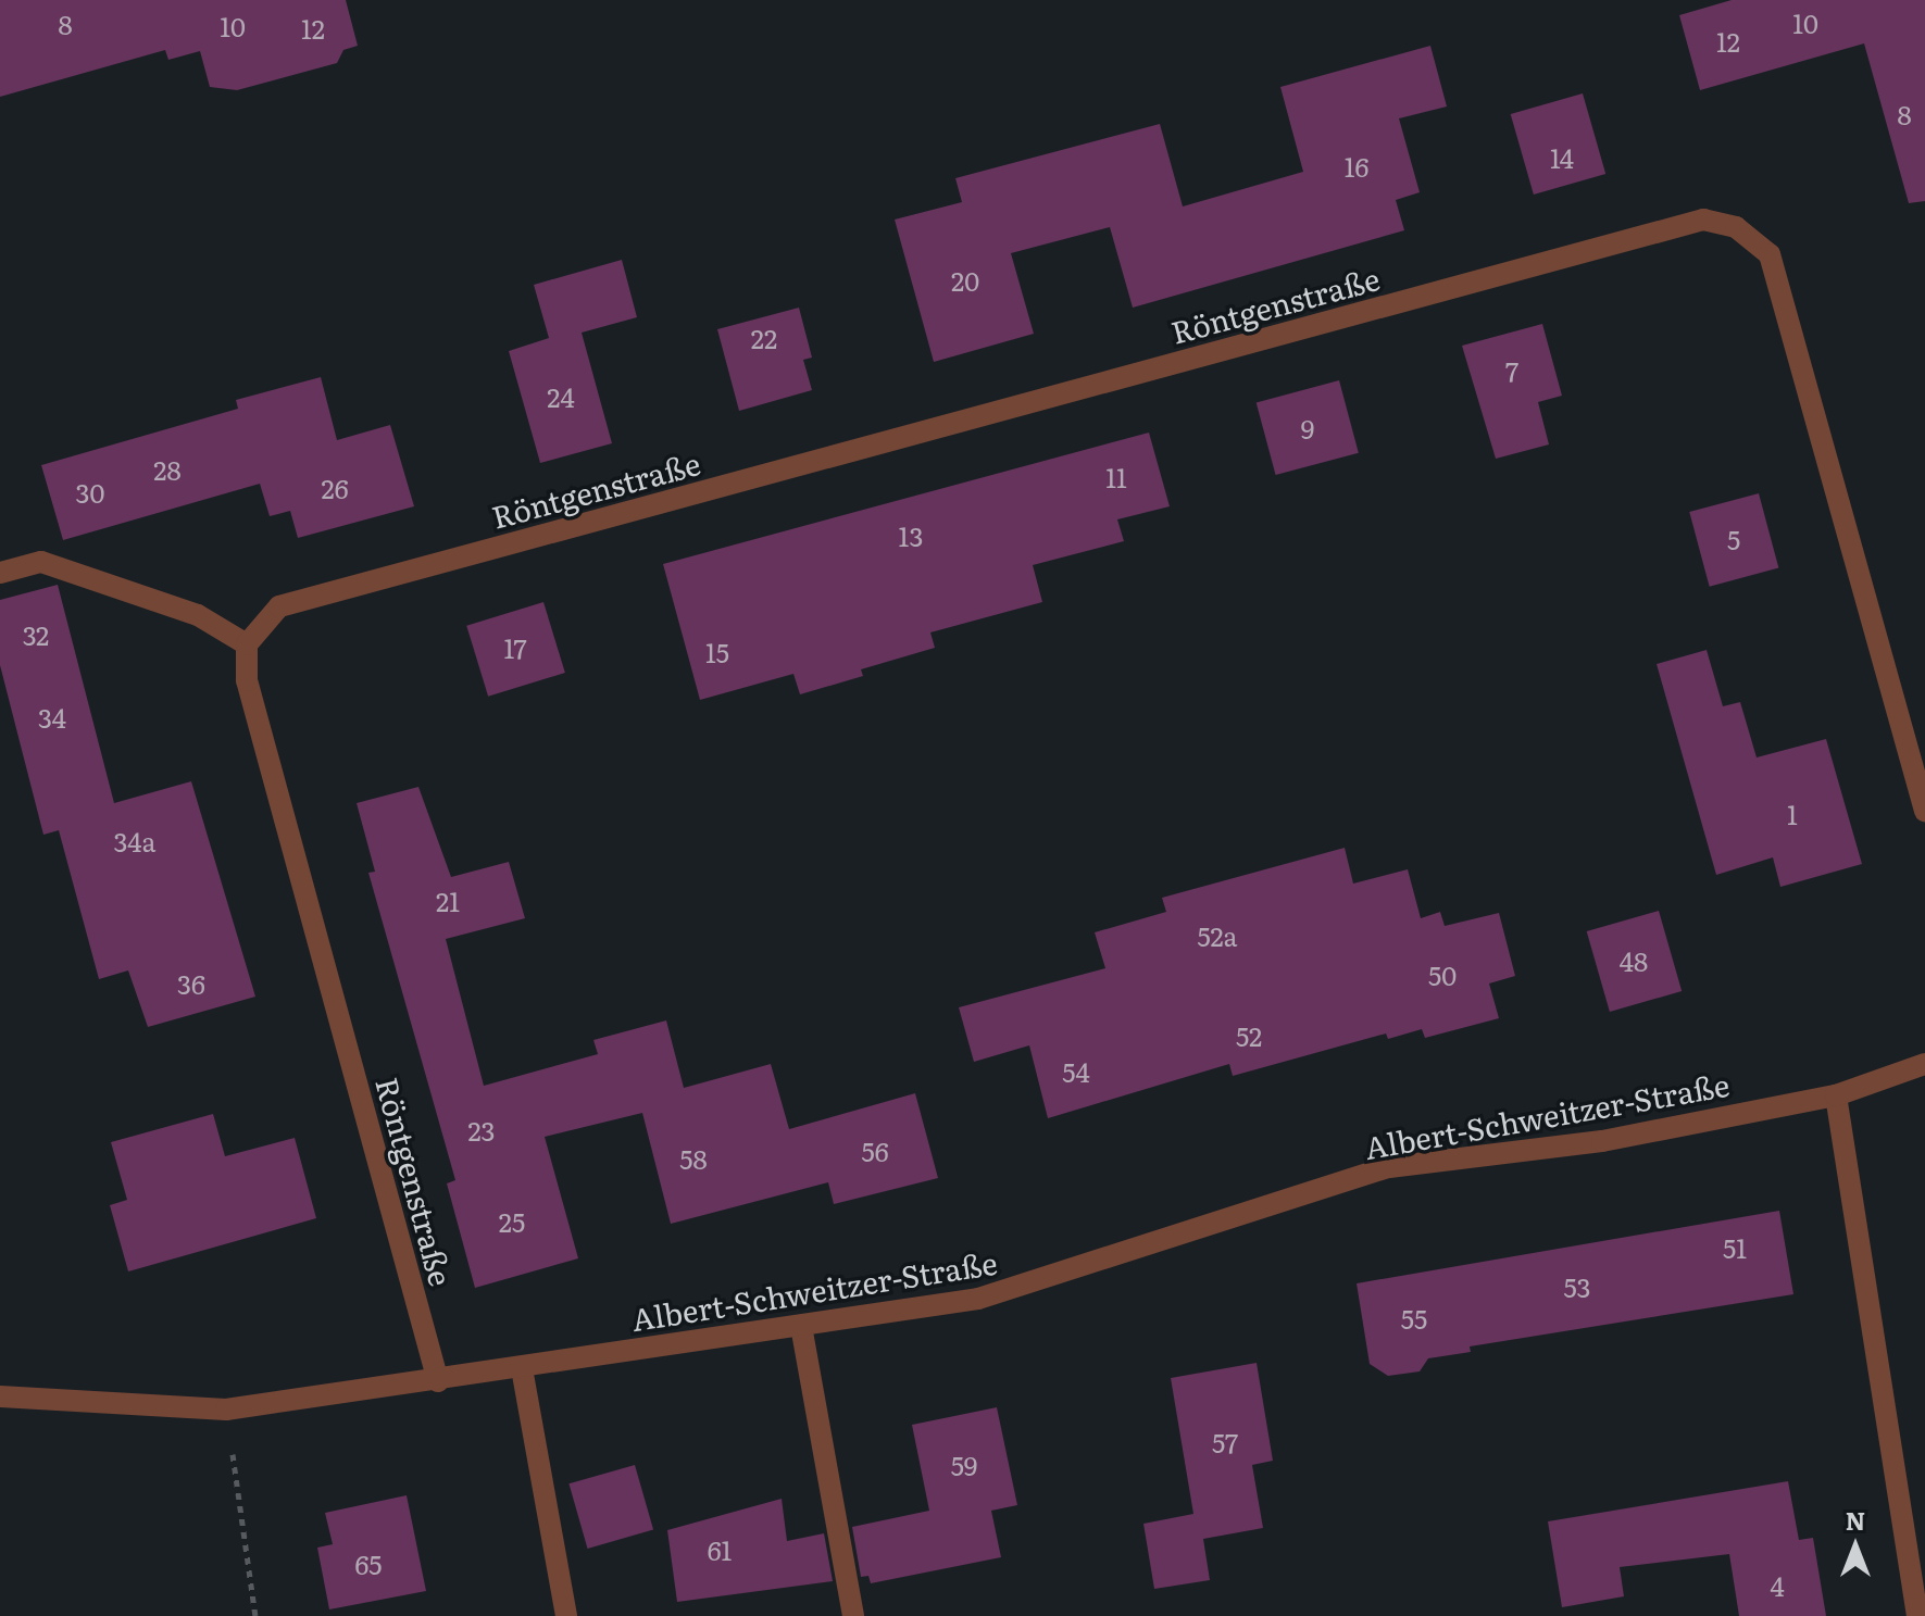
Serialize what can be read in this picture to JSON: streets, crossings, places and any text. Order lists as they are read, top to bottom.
{
  "streets": {
    "street": ["Röntgenstraße", "Albert-Schweitzer-Straße"]
  },
  "crossings": [
    ["Röntgenstraße", "Albert-Schweitzer-Straße"]
  ],
  "house_numbers": [
    "10",
    "8",
    "10",
    "12",
    "12",
    "8",
    "14",
    "16",
    "20",
    "22",
    "7",
    "24",
    "9",
    "28",
    "11",
    "26",
    "30",
    "13",
    "5",
    "32",
    "17",
    "15",
    "34",
    "1",
    "34a",
    "21",
    "52a",
    "48",
    "50",
    "36",
    "52",
    "54",
    "23",
    "56",
    "58",
    "25",
    "51",
    "53",
    "55",
    "57",
    "59",
    "61",
    "65",
    "4"
  ],
  "north": "top"
}
